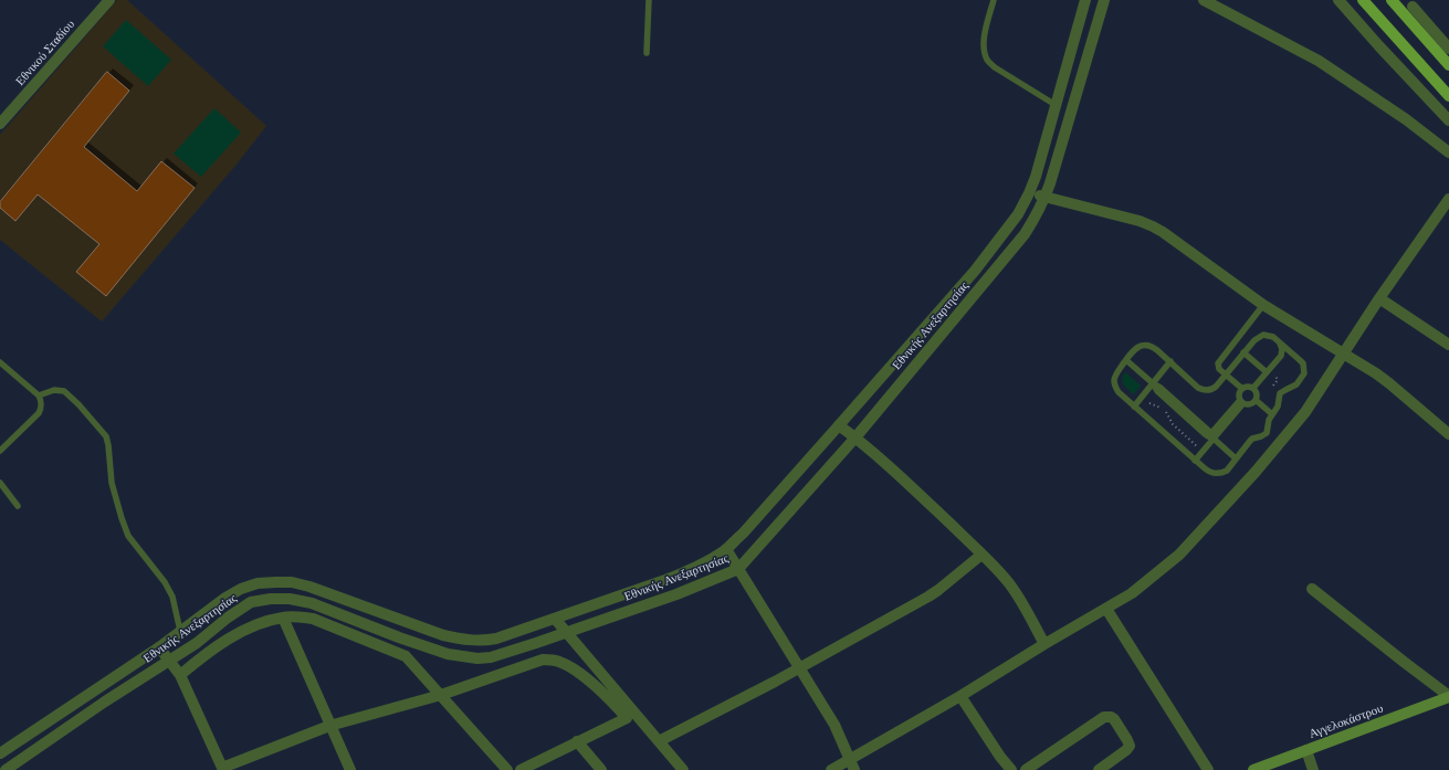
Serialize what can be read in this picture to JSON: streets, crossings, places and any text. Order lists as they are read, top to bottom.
{
  "streets": {
    "main road": ["Αγγελοκάστρου"],
    "street": ["Εθνικού Σταδίου", "Εθνικής Ανεξαρτησίας"]
  }
}
